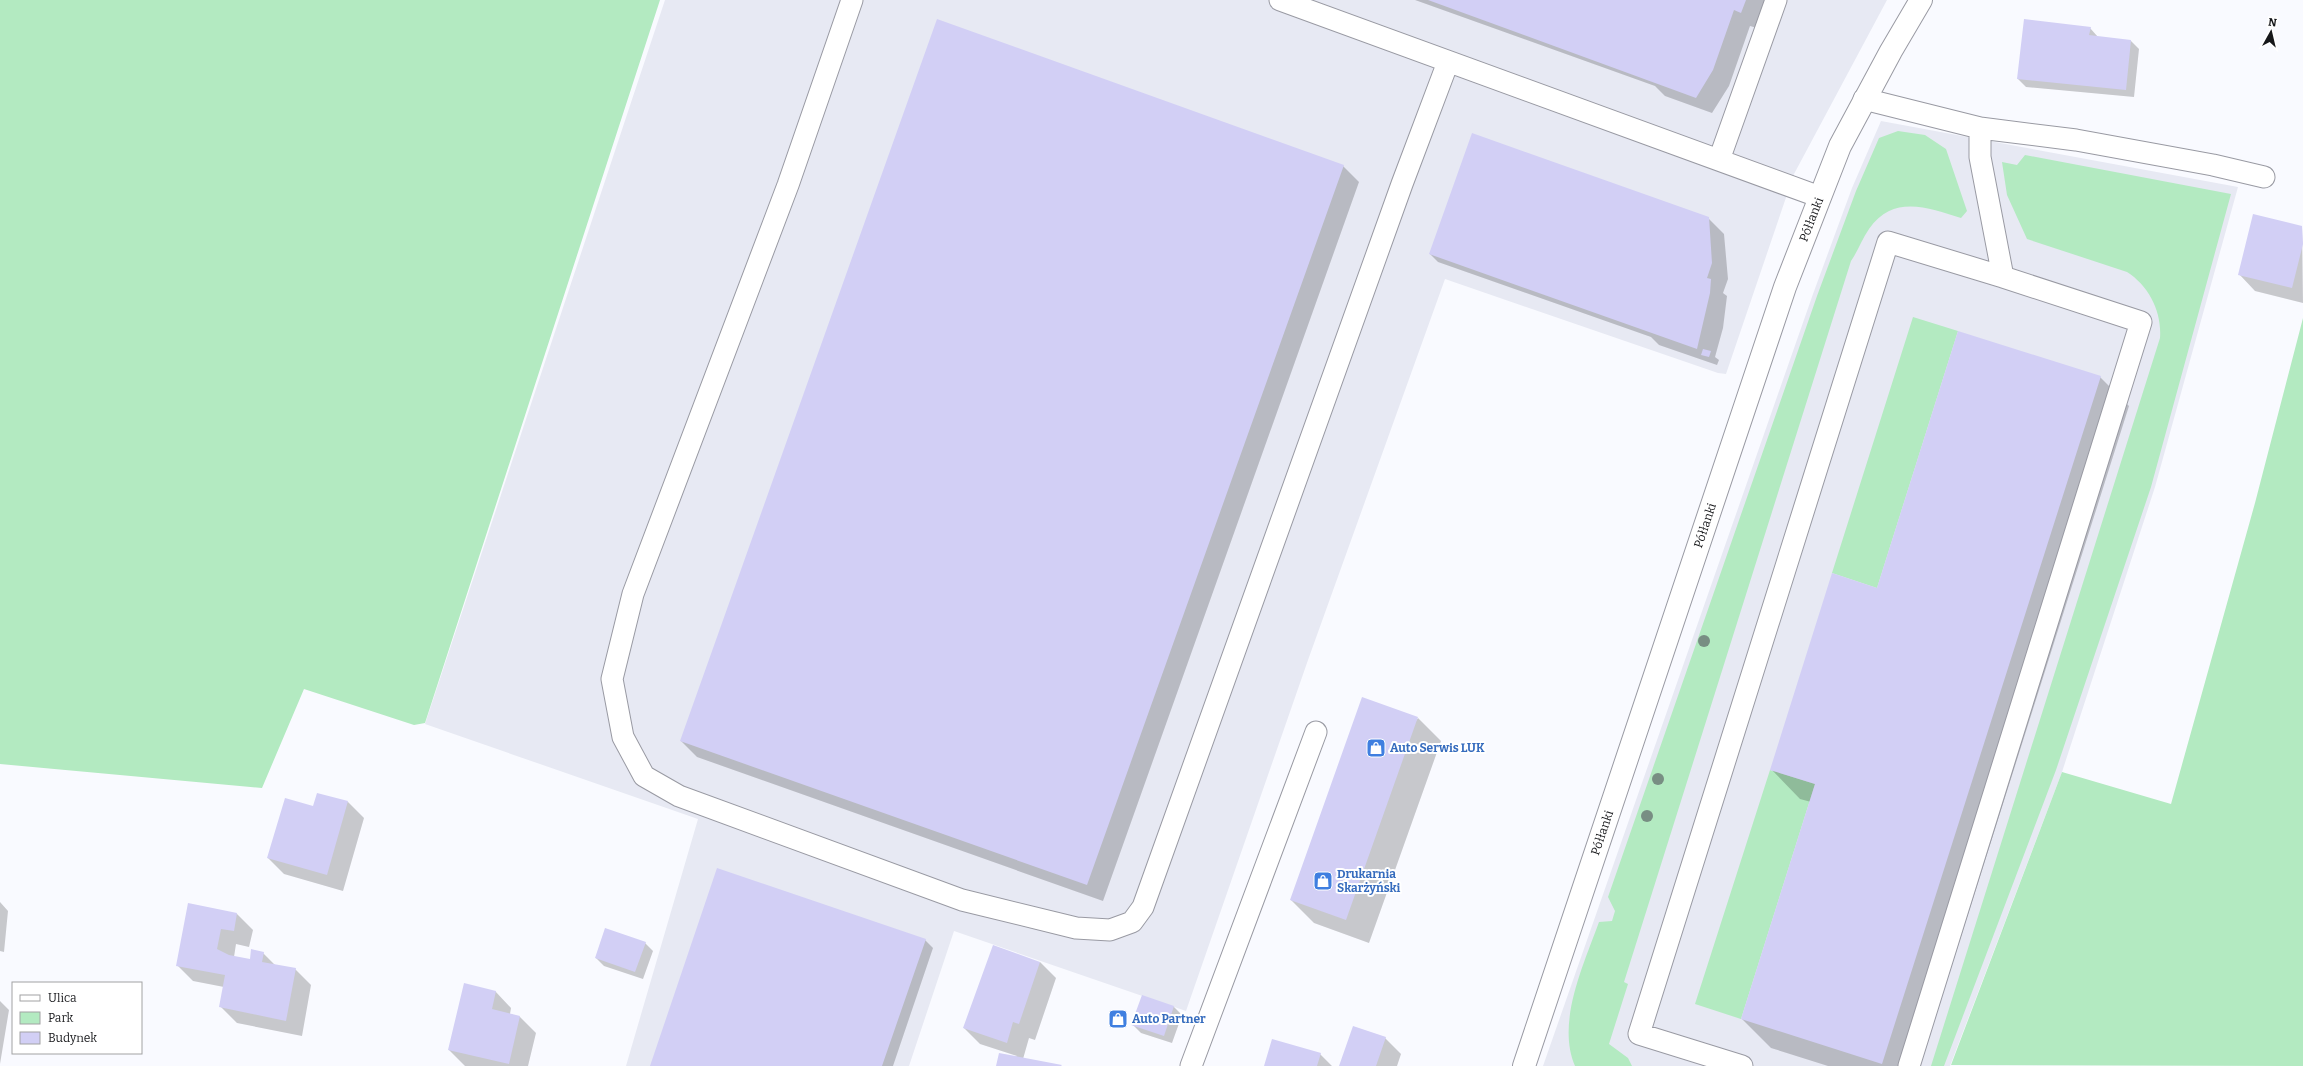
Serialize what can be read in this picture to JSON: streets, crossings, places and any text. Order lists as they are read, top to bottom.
{
  "streets": {
    "street": ["Półłanki"]
  },
  "places": {
    "shop": ["Auto Serwis LUK", "Drukarnia Skarżyński", "Auto Partner"]
  },
  "legend": ["Ulica", "Park", "Budynek"],
  "north": "top"
}
